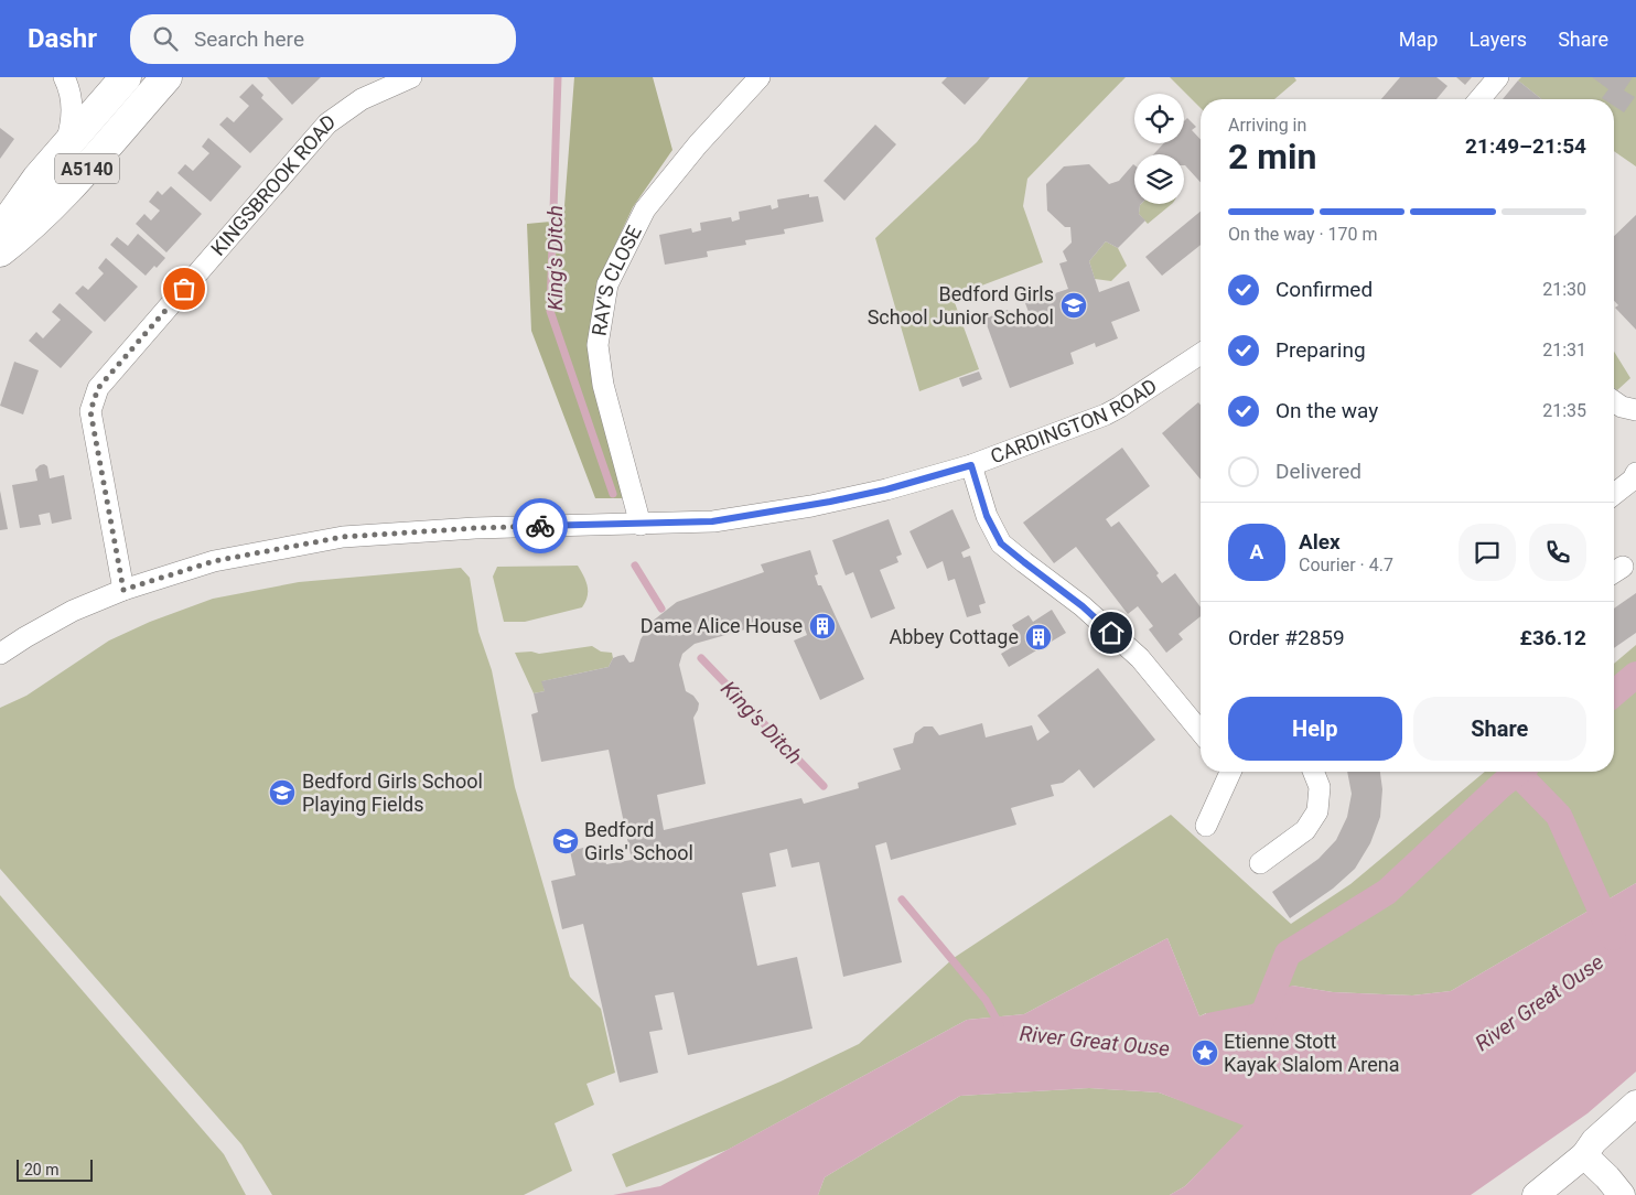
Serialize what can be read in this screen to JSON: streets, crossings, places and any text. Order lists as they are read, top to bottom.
{
  "streets": {
    "main road": ["A5140"],
    "street": ["KINGSBROOK ROAD", "RAY'S CLOSE", "CARDINGTON ROAD"]
  },
  "crossings": [
    ["KINGSBROOK ROAD", "CARDINGTON ROAD"],
    ["RAY'S CLOSE", "CARDINGTON ROAD"]
  ],
  "water": ["King's Ditch", "River Great Ouse"],
  "places": {
    "school or university": ["Bedford Girls School Junior School", "Bedford Girls School Playing Fields", "Bedford Girls' School"],
    "building": ["Dame Alice House", "Abbey Cottage"],
    "place": ["Etienne Stott Kayak Slalom Arena"]
  },
  "scale_bar": "20 m",
  "page": {
    "header": "Dashr",
    "search": "Search here",
    "nav": ["Map", "Layers", "Share"],
    "heading": ["2 min", "Arriving in", "21:49–21:54"],
    "panel": [
      "Alex",
      "Courier · 4.7",
      "Order #2859",
      "£36.12"
    ],
    "bar": "On the way · 170 m",
    "list": [
      ["Confirmed", "21:30"],
      ["Preparing", "21:31"],
      ["On the way", "21:35"],
      "Delivered"
    ],
    "round": "A",
    "buttons": ["Help", "Share"],
    "scale": "20 m"
  }
}
